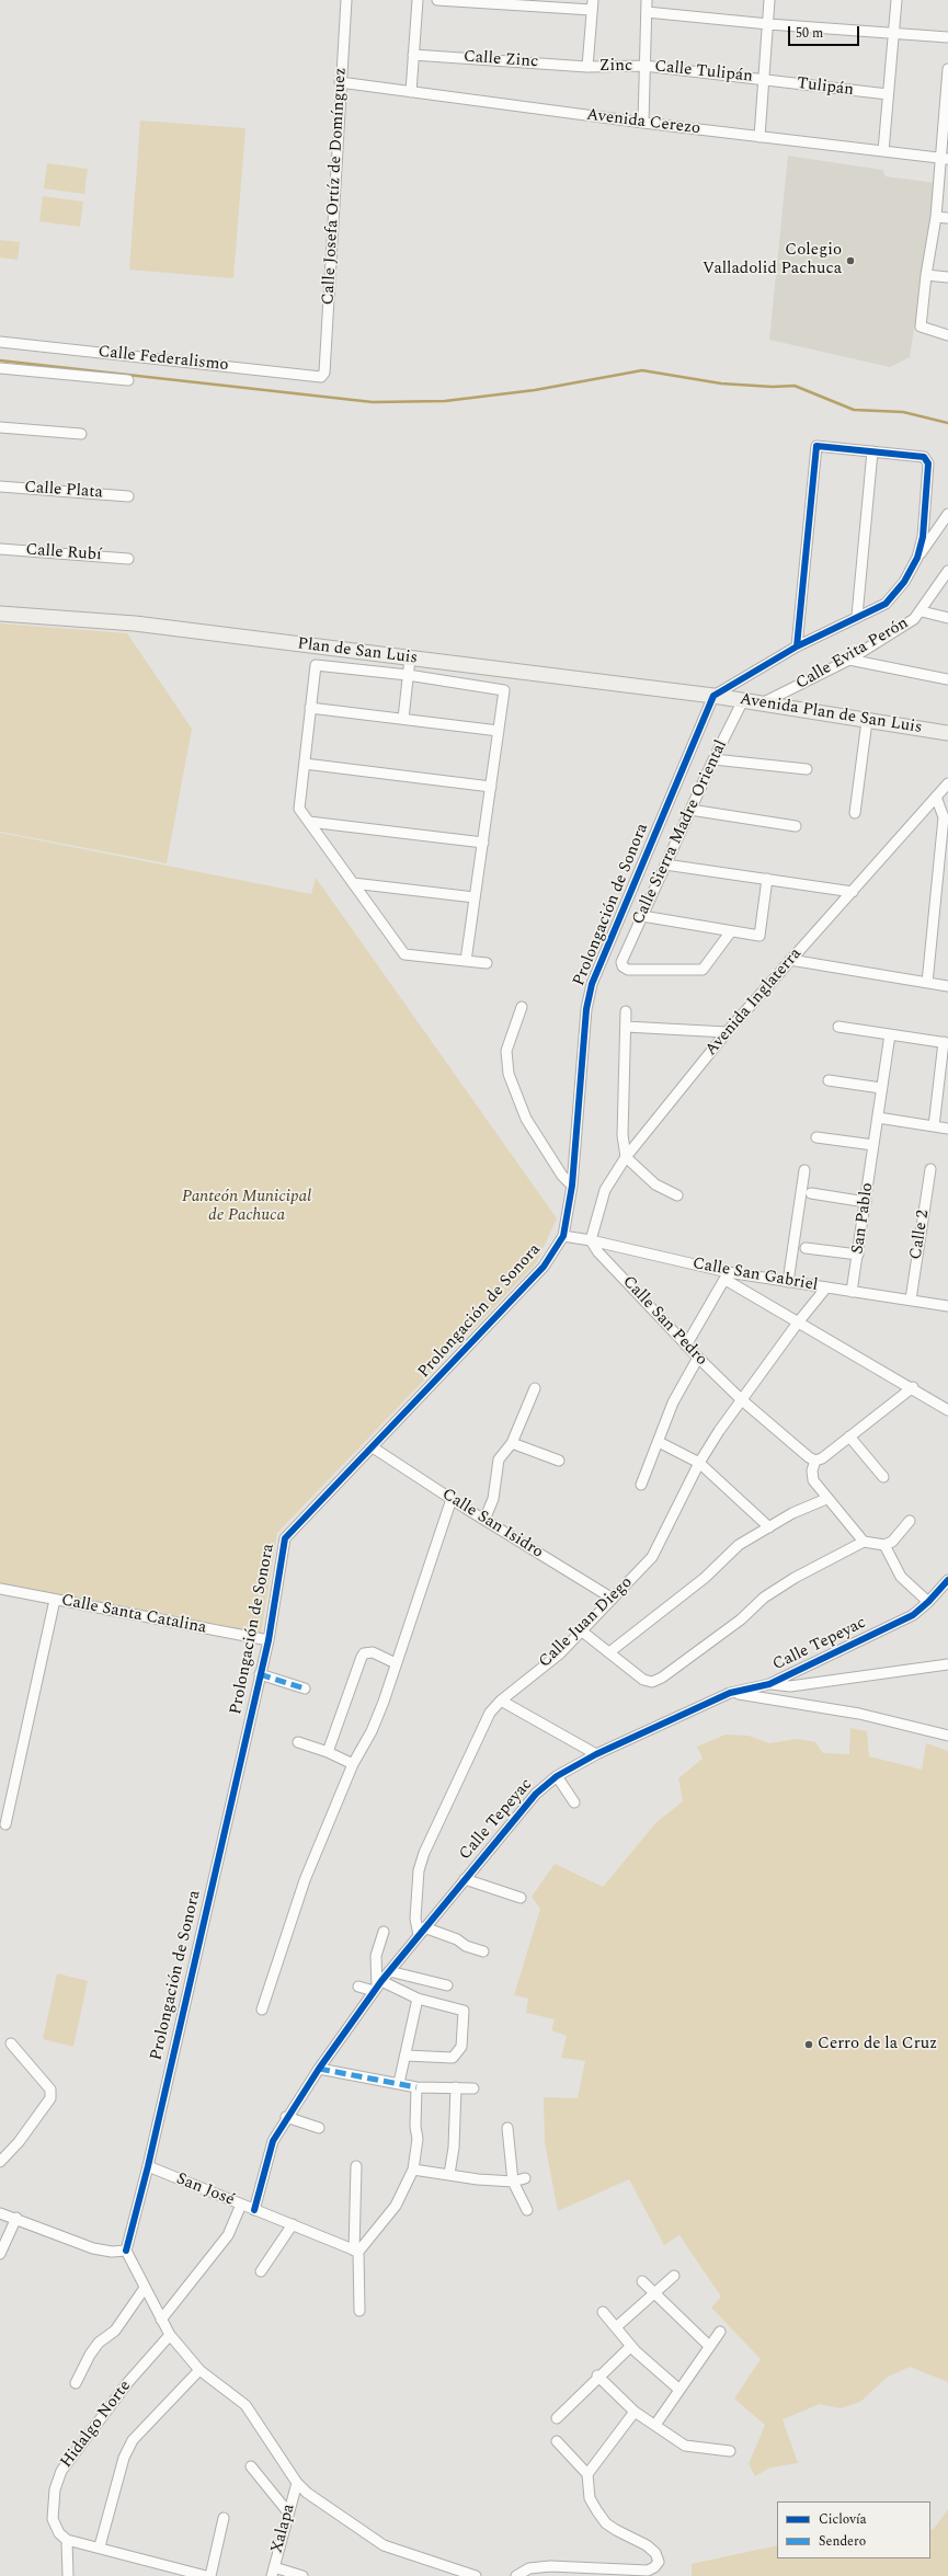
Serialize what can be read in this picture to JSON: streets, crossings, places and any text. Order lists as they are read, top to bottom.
{
  "streets": {
    "street": [
      "Calle Zinc",
      "Zinc",
      "Calle Tulipán",
      "Tulipán",
      "Avenida Cerezo",
      "Calle Josefa Ortíz de Domínguez",
      "Calle Federalismo",
      "Calle Plata",
      "Calle Rubí",
      "Plan de San Luis",
      "Calle Evita Perón",
      "Avenida Plan de San Luis",
      "Calle Sierra Madre Oriental",
      "Prolongación de Sonora",
      "Avenida Inglaterra",
      "San Pablo",
      "Calle 2",
      "Calle San Gabriel",
      "Calle San Pedro",
      "Calle San Isidro",
      "Calle Santa Catalina",
      "Calle Juan Diego",
      "Calle Tepeyac",
      "San José",
      "Hidalgo Norte",
      "Xalapa"
    ]
  },
  "crossings": [
    ["Calle Zinc", "Zinc"],
    ["Zinc", "Calle Tulipán"],
    ["Calle Tulipán", "Tulipán"],
    ["Avenida Cerezo", "Calle Josefa Ortíz de Domínguez"],
    ["Calle Josefa Ortíz de Domínguez", "Calle Federalismo"],
    ["Plan de San Luis", "Avenida Plan de San Luis"],
    ["Plan de San Luis", "Prolongación de Sonora"],
    ["Calle Evita Perón", "Avenida Plan de San Luis"],
    ["Avenida Plan de San Luis", "Calle Sierra Madre Oriental"],
    ["Avenida Plan de San Luis", "Prolongación de Sonora"],
    ["Prolongación de Sonora", "Calle San Gabriel"],
    ["Prolongación de Sonora", "Calle San Isidro"],
    ["Prolongación de Sonora", "Calle Santa Catalina"],
    ["Prolongación de Sonora", "San José"],
    ["Avenida Inglaterra", "Calle San Gabriel"],
    ["Avenida Inglaterra", "Calle San Pedro"],
    ["San Pablo", "Calle San Gabriel"],
    ["Calle 2", "Calle San Gabriel"],
    ["Calle San Gabriel", "Calle San Pedro"],
    ["Calle San Gabriel", "Calle Juan Diego"],
    ["Calle San Pedro", "Calle Juan Diego"],
    ["Calle San Isidro", "Calle Juan Diego"],
    ["Calle Juan Diego", "Calle Tepeyac"],
    ["Calle Tepeyac", "San José"],
    ["Calle Tepeyac", "Hidalgo Norte"],
    ["San José", "Hidalgo Norte"]
  ],
  "parks": ["Panteón Municipal de Pachuca"],
  "places": ["Colegio Valladolid Pachuca", "Cerro de la Cruz"],
  "legend": ["Ciclovía", "Sendero"],
  "scale_bar": "50 m"
}
